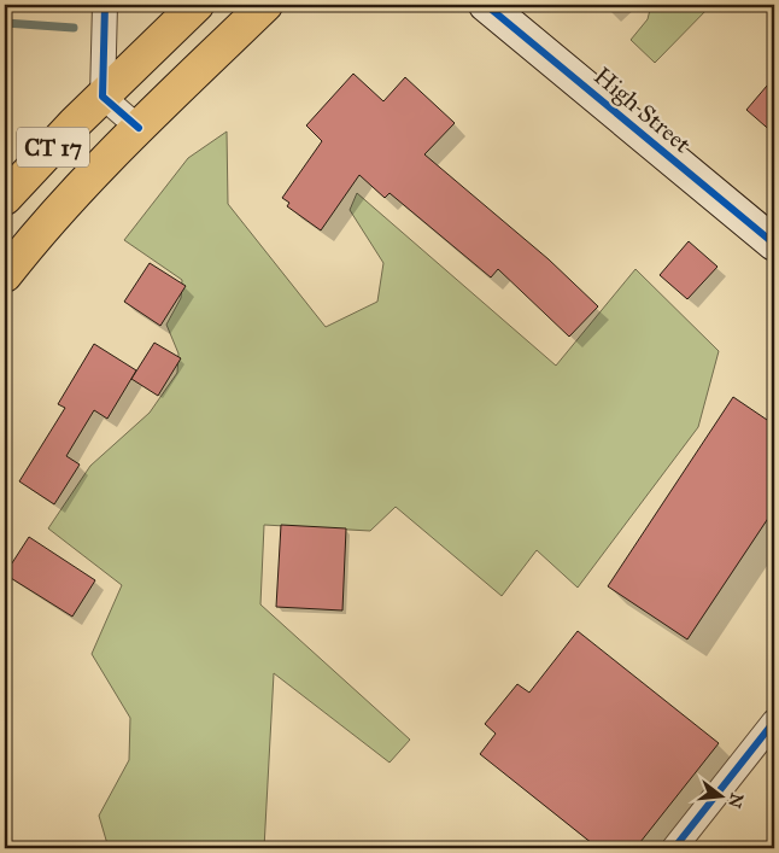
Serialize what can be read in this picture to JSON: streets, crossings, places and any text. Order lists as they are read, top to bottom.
{
  "streets": {
    "highway": ["CT 17"],
    "street": ["High Street"]
  },
  "north": "right"
}
